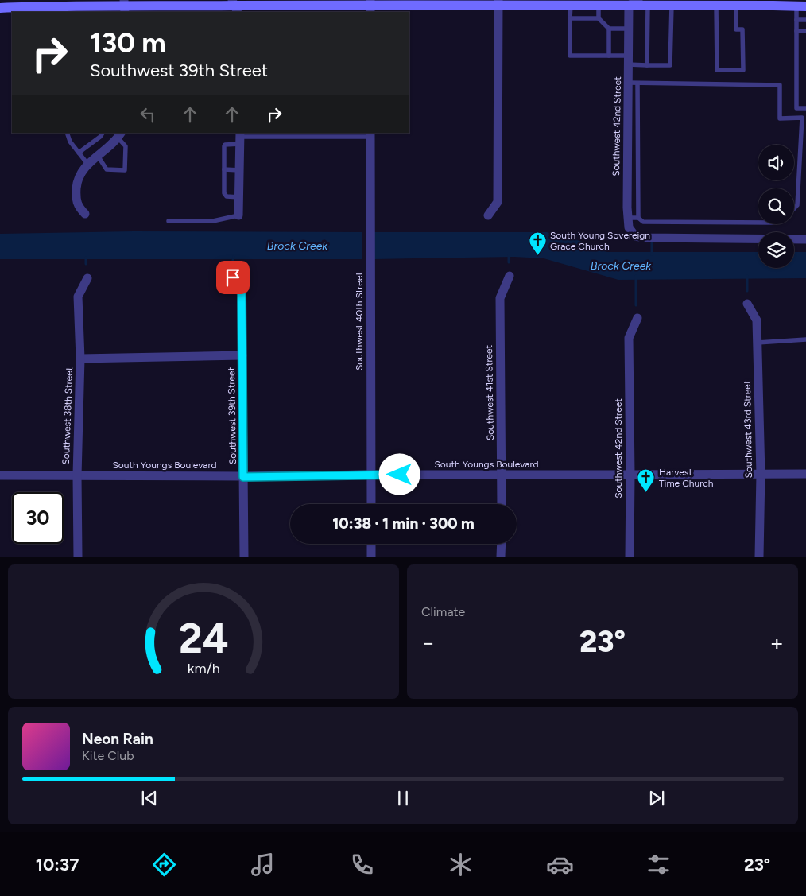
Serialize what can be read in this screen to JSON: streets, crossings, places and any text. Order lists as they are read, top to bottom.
{
  "streets": {
    "street": [
      "Southwest 42nd Street",
      "Southwest 40th Street",
      "Southwest 41st Street",
      "Southwest 38th Street",
      "Southwest 39th Street",
      "Southwest 43rd Street",
      "South Youngs Boulevard"
    ]
  },
  "crossings": [
    ["Southwest 42nd Street", "South Youngs Boulevard"],
    ["Southwest 40th Street", "South Youngs Boulevard"],
    ["Southwest 41st Street", "South Youngs Boulevard"],
    ["Southwest 38th Street", "South Youngs Boulevard"],
    ["Southwest 39th Street", "South Youngs Boulevard"],
    ["Southwest 43rd Street", "South Youngs Boulevard"]
  ],
  "water": ["Brock Creek"],
  "places": {
    "church": ["South Young Sovereign Grace Church", "Harvest Time Church"]
  },
  "page": {
    "turn": ["130 m", "Southwest 39th Street"],
    "limit": "30",
    "trip": "10:38 · 1 min · 300 m",
    "tile": "Climate",
    "heat": ["−", "23°", "+"],
    "song": ["Neon Rain", "Kite Club"],
    "tabs": ["10:37", "23°"],
    "gauge": ["24", "km/h"]
  }
}
